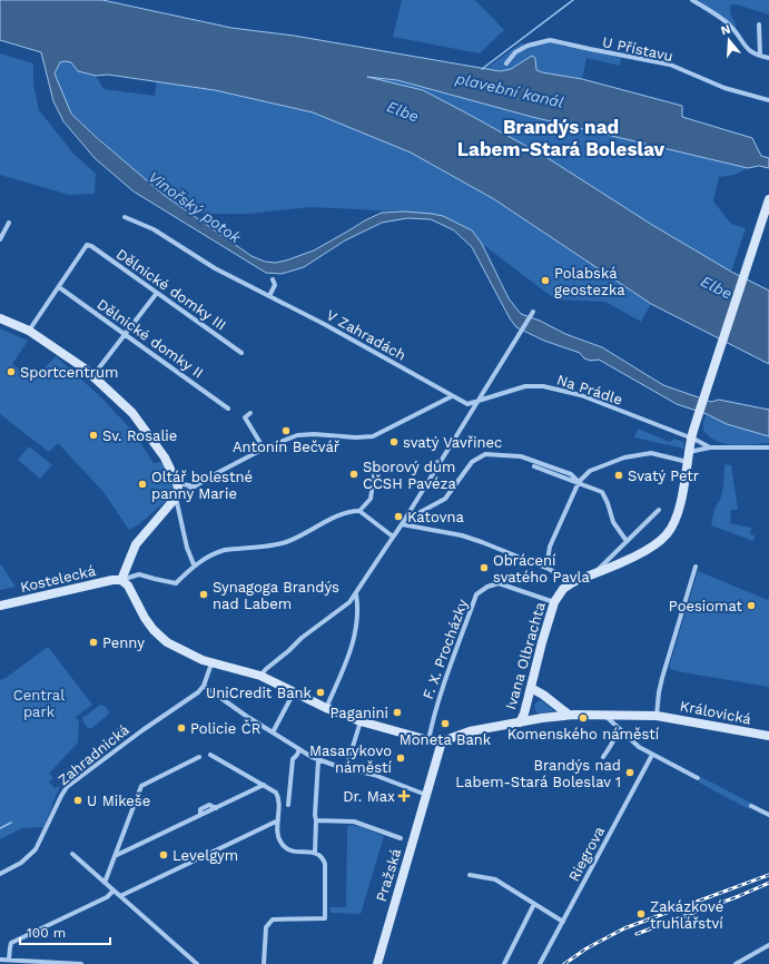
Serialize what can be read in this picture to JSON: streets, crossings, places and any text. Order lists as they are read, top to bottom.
{
  "streets": {
    "main road": [
      "Kostelecká",
      "Ivana Olbrachta",
      "Královická",
      "Pražská"
    ],
    "street": [
      "U Přístavu",
      "Dělnické domky III",
      "V Zahradách",
      "Dělnické domky II",
      "Na Prádle",
      "F. X. Procházky",
      "Zahradnická",
      "Riegrova"
    ]
  },
  "crossings": [
    ["Dělnické domky III", "Dělnické domky II"],
    ["V Zahradách", "Na Prádle"],
    ["Na Prádle", "Ivana Olbrachta"],
    ["F. X. Procházky", "Ivana Olbrachta"],
    ["Ivana Olbrachta", "Královická"]
  ],
  "districts": ["Brandýs nad Labem-Stará Boleslav"],
  "water": ["plavební kanál", "Elbe", "Vinořský potok"],
  "parks": ["Central park"],
  "places": {
    "other": [
      "Polabská geostezka",
      "Sportcentrum",
      "Antonín Bečvář",
      "Sv. Rosalie",
      "svatý Vavřinec",
      "Sborový dům CČSH Pavéza",
      "Svatý Petr",
      "Oltář bolestné panny Marie",
      "Katovna",
      "Obrácení svatého Pavla",
      "Synagoga Brandýs nad Labem",
      "Poesiomat",
      "Penny",
      "UniCredit Bank",
      "Paganini",
      "Komenského náměstí",
      "Moneta Bank",
      "Policie ČR",
      "Masarykovo náměstí",
      "Brandýs nad Labem-Stará Boleslav 1",
      "U Mikeše",
      "Levelgym",
      "Zakázkové truhlářství"
    ],
    "health": ["Dr. Max"]
  },
  "scale_bar": "100 m",
  "north": "top"
}
